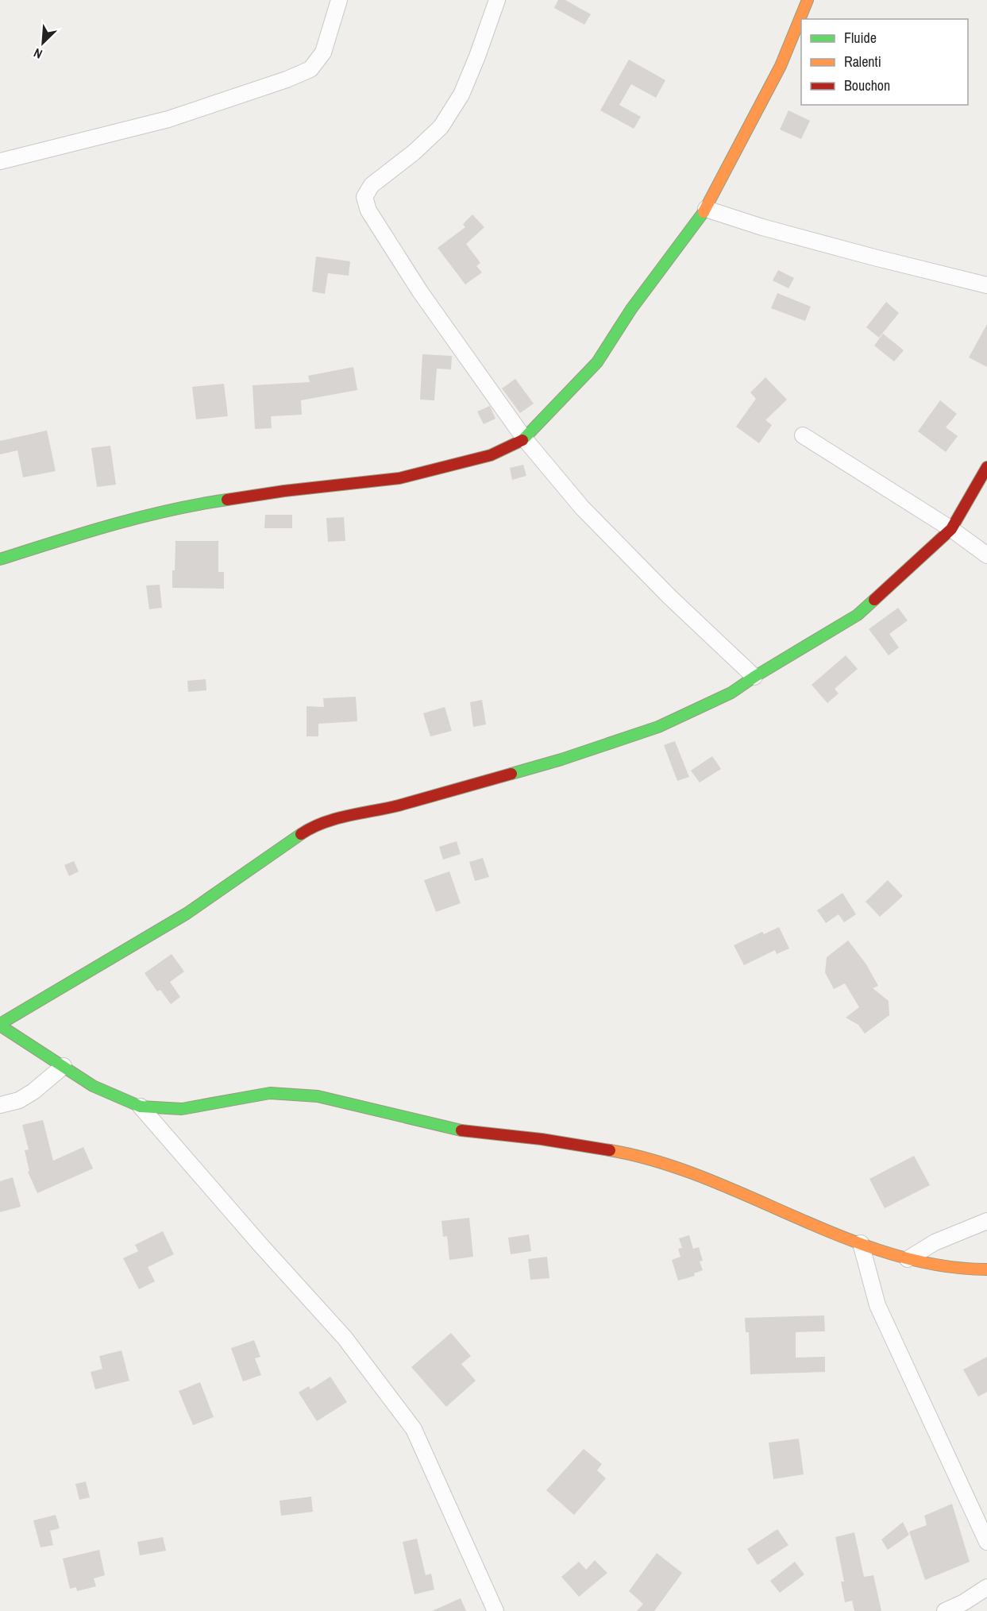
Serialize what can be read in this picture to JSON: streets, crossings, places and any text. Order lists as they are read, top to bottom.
{
  "legend": ["Fluide", "Ralenti", "Bouchon"],
  "north": "bottom left"
}
